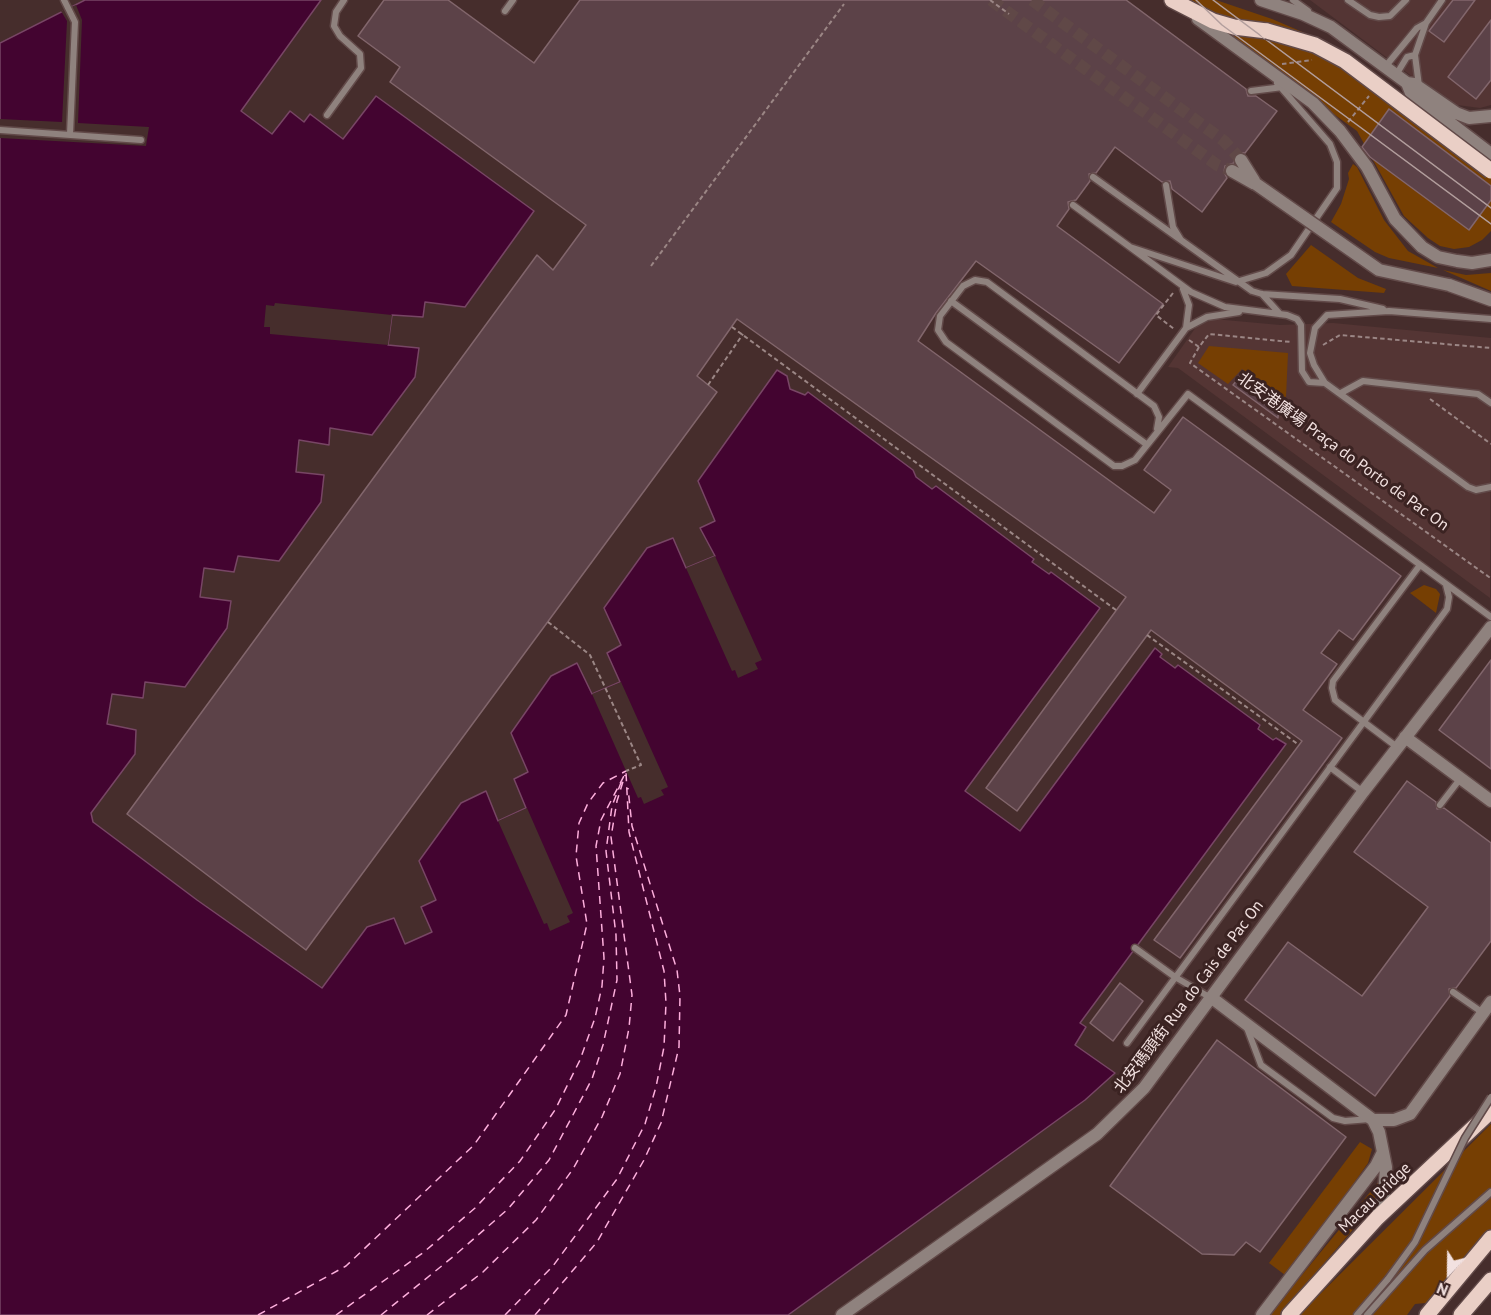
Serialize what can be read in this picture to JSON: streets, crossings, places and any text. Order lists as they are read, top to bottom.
{
  "streets": {
    "main road": ["Macau Bridge"],
    "street": ["北安碼頭街 Rua do Cais de Pac On"],
    "path": ["北安港廣場 Praça do Porto de Pac On"]
  },
  "north": "bottom"
}
